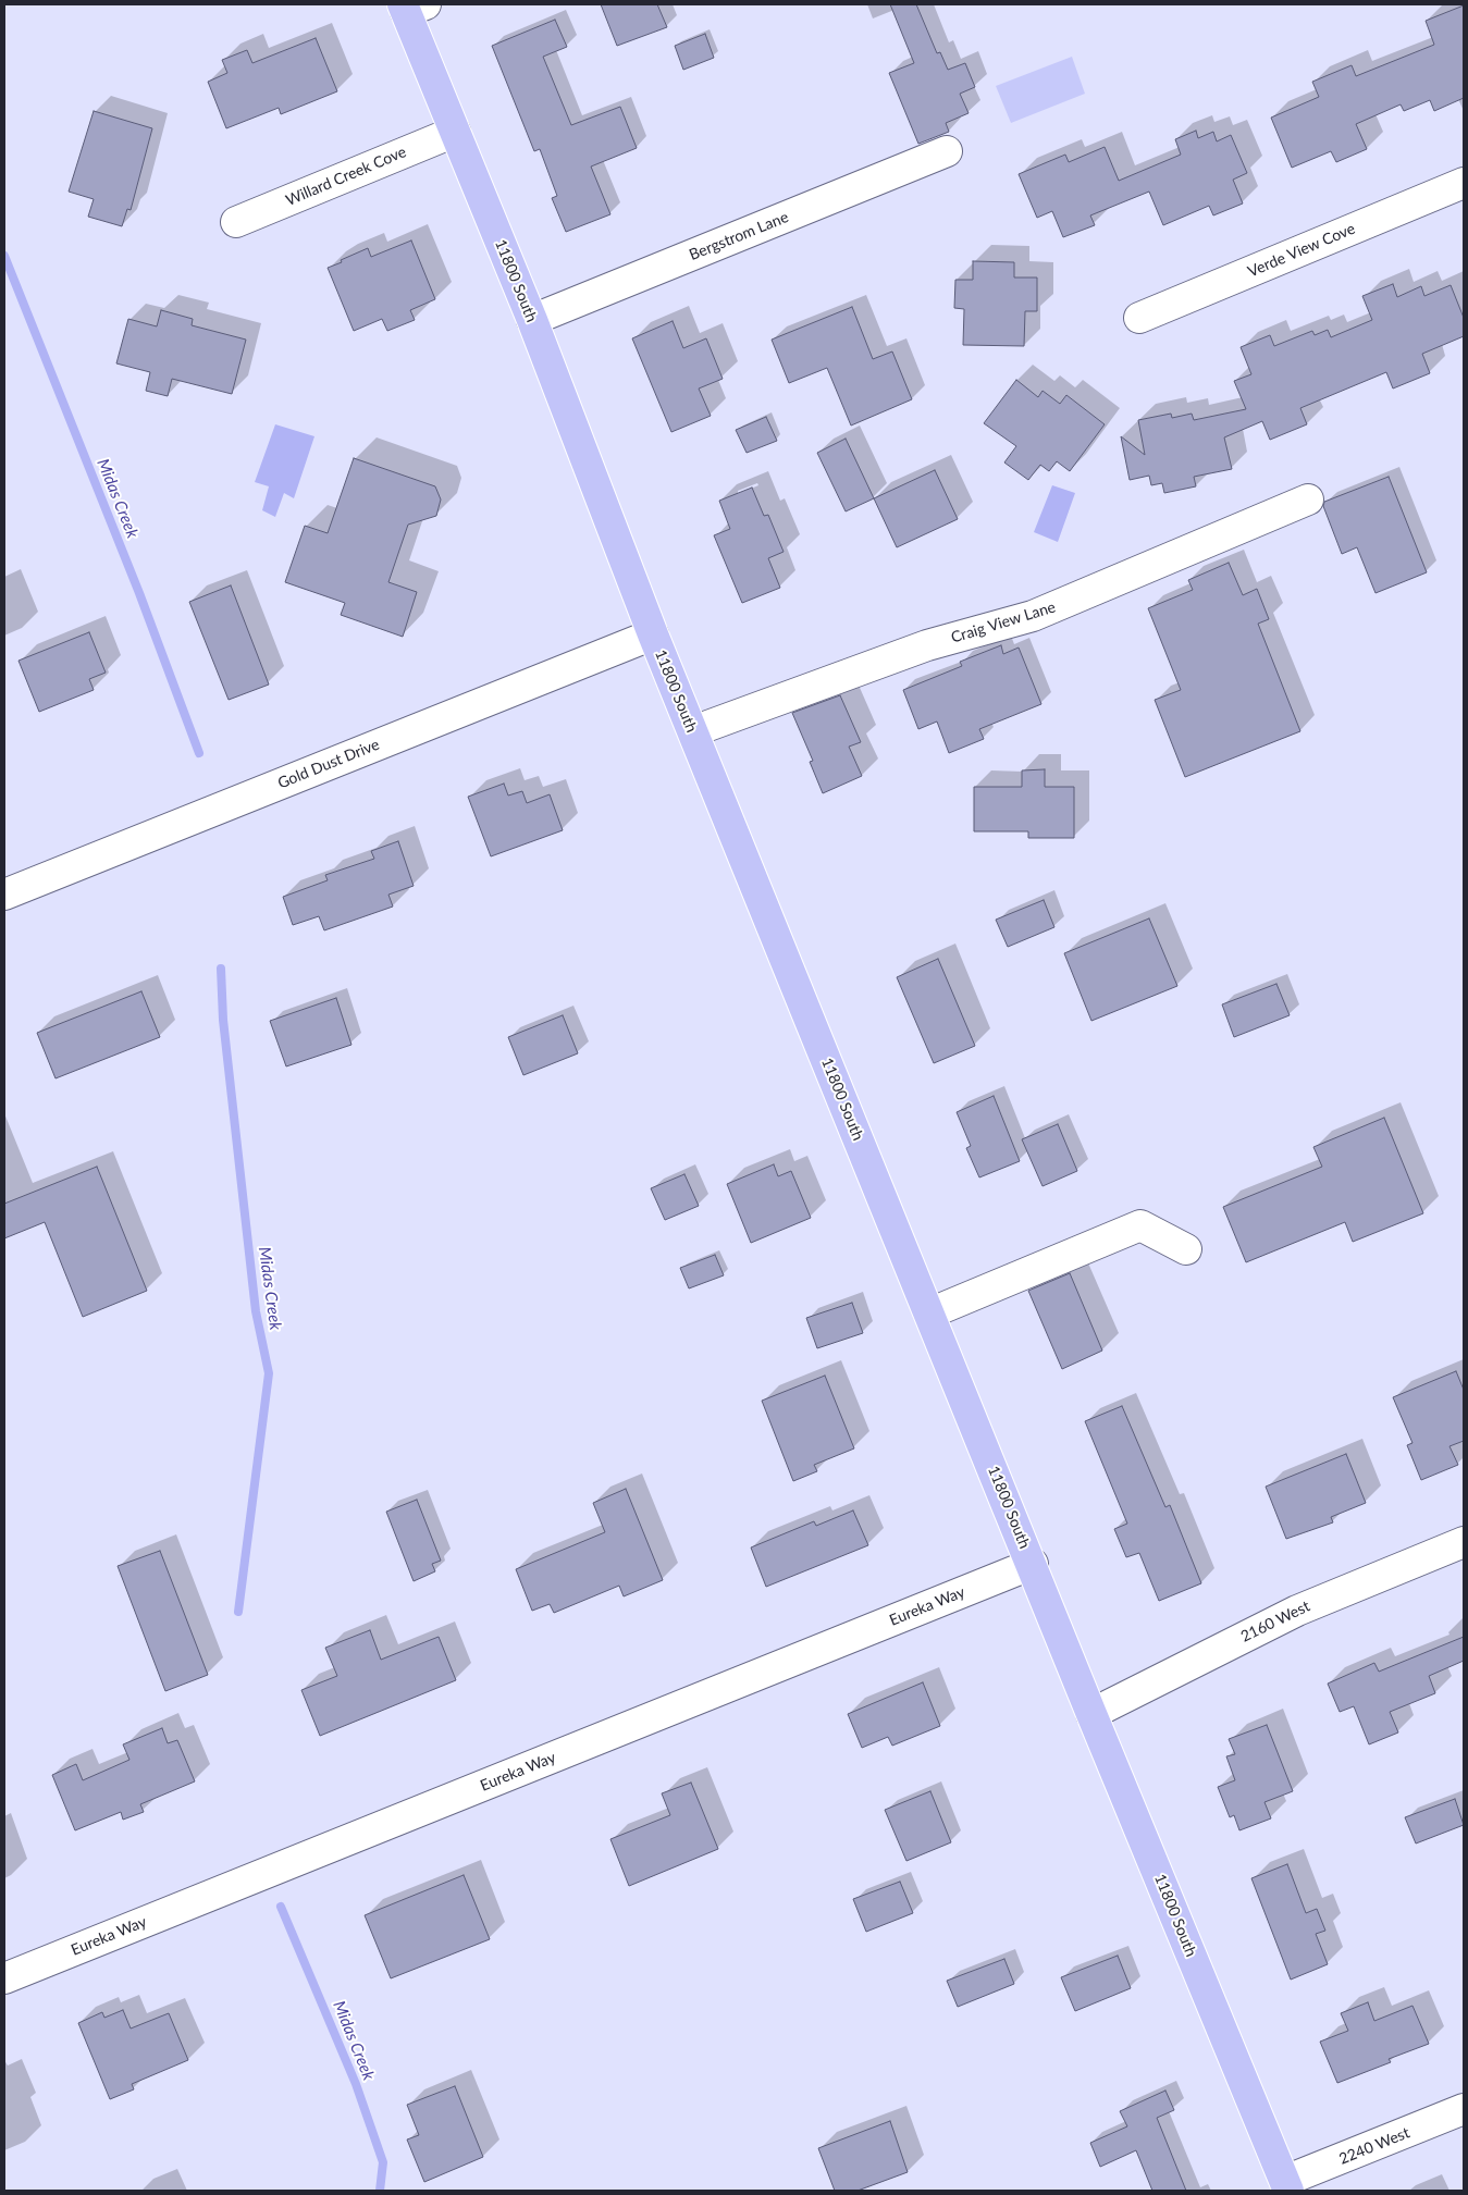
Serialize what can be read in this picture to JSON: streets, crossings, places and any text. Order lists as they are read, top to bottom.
{
  "streets": {
    "main road": ["11800 South"],
    "street": [
      "Willard Creek Cove",
      "Bergstrom Lane",
      "Verde View Cove",
      "Craig View Lane",
      "Gold Dust Drive",
      "Eureka Way",
      "2160 West",
      "2240 West"
    ]
  },
  "crossings": [
    ["Willard Creek Cove", "11800 South"],
    ["Bergstrom Lane", "11800 South"],
    ["11800 South", "Craig View Lane"],
    ["11800 South", "Gold Dust Drive"],
    ["11800 South", "Eureka Way"],
    ["11800 South", "2160 West"],
    ["11800 South", "2240 West"]
  ],
  "water": ["Midas Creek"]
}
